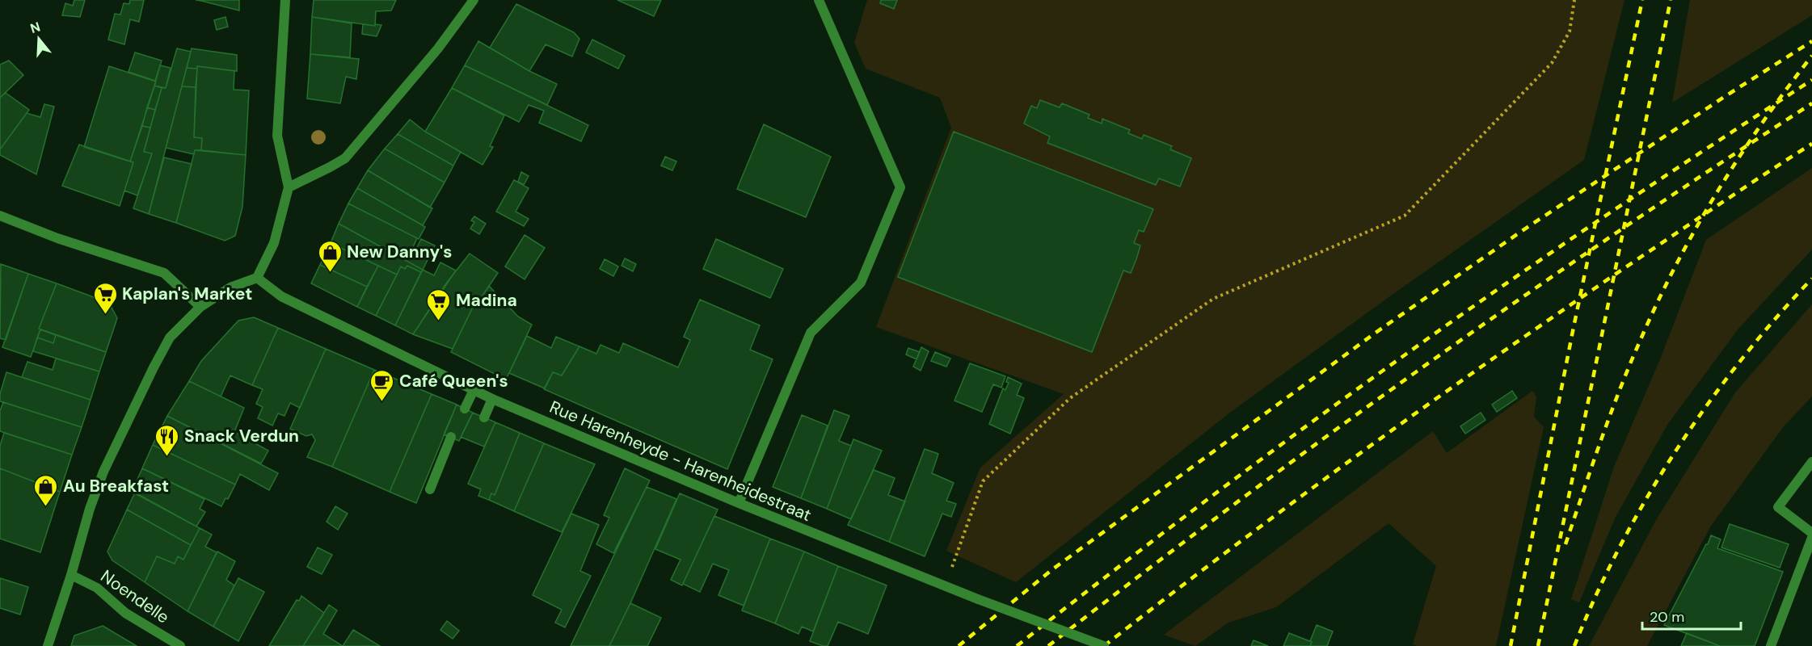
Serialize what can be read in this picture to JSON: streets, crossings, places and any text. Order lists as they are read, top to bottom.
{
  "streets": {
    "street": ["Rue Harenheyde - Harenheidestraat", "Noendelle"]
  },
  "places": {
    "shop": ["New Danny's", "Au Breakfast"],
    "supermarket": ["Kaplan's Market", "Madina"],
    "cafe": ["Café Queen's"],
    "restaurant": ["Snack Verdun"]
  },
  "scale_bar": "20 m",
  "north": "top"
}
